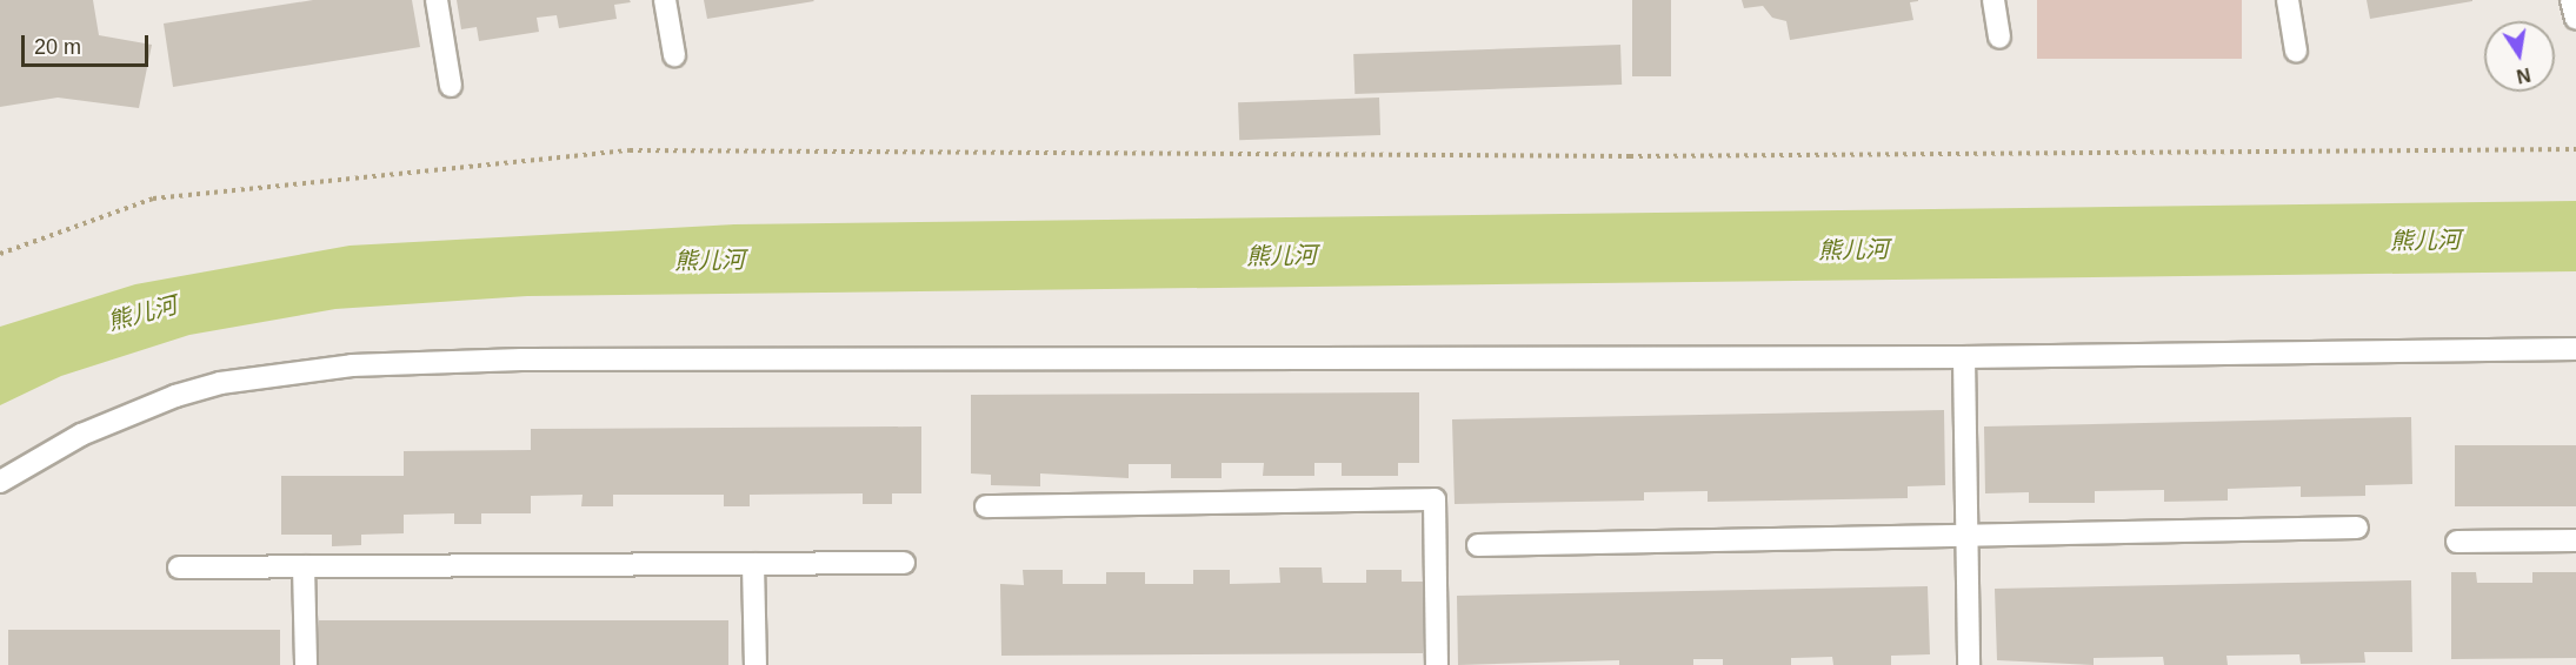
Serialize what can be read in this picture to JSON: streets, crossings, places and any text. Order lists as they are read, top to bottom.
{
  "water": ["熊儿河"],
  "scale_bar": "20 m",
  "north": "bottom"
}
